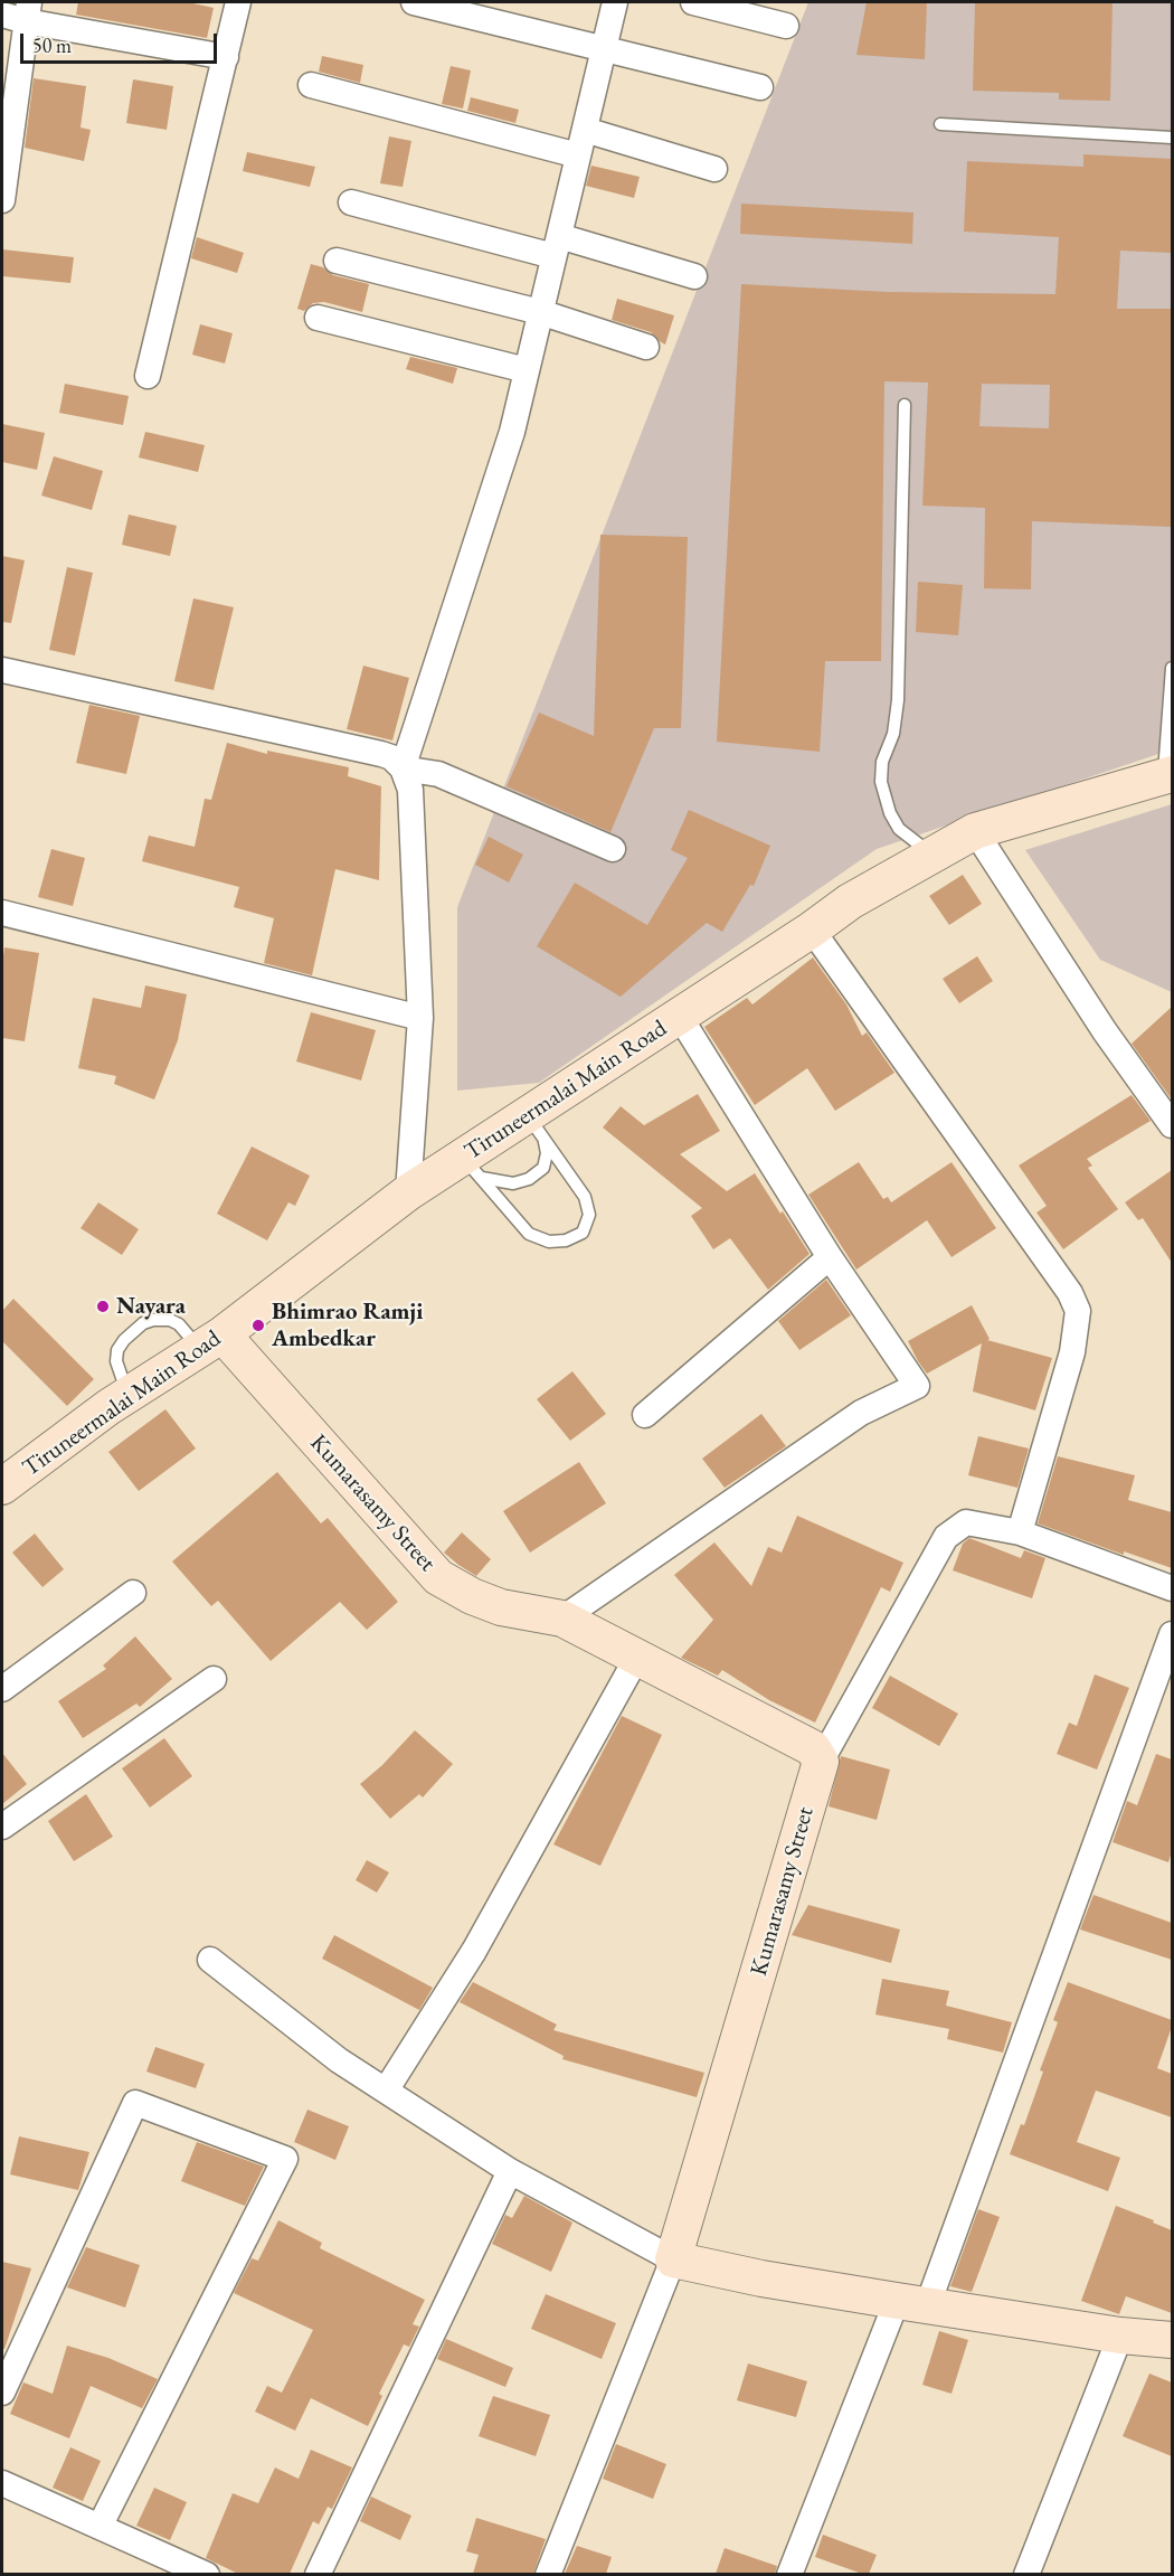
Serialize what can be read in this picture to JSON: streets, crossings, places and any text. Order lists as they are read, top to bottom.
{
  "streets": {
    "street": ["Tiruneermalai Main Road", "Kumarasamy Street"]
  },
  "crossings": [
    ["Tiruneermalai Main Road", "Kumarasamy Street"]
  ],
  "places": ["Nayara", "Bhimrao Ramji Ambedkar"],
  "scale_bar": "50 m"
}
